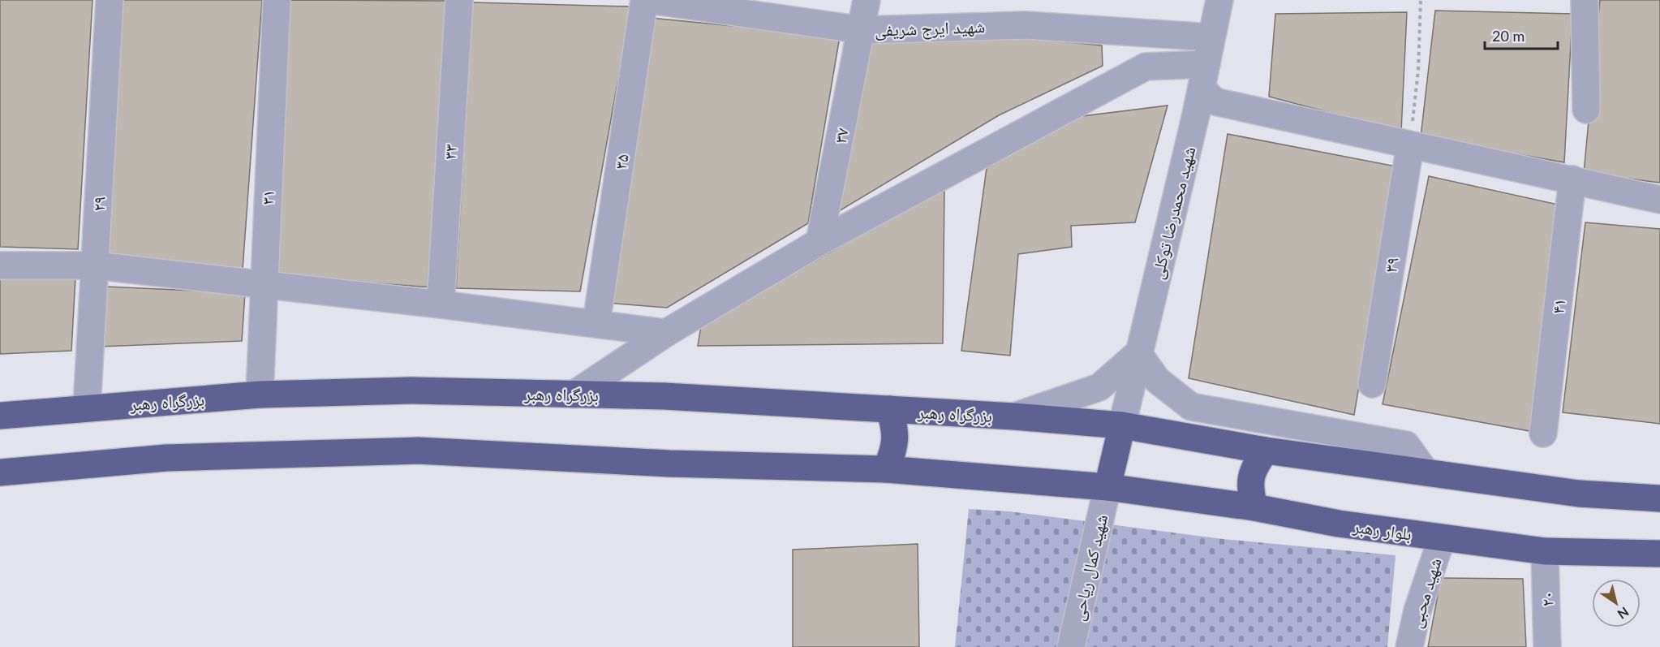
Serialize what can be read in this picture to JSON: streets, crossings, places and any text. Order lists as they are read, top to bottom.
{
  "streets": {
    "highway": ["بزرگراه رهبر", "بلوار رهبر"],
    "street": [
      "شهید ایرج شریفی",
      "۳۷",
      "۳۳",
      "۳۵",
      "۳۱",
      "۲۹",
      "شهید محمدرضا توکلی",
      "۳۹",
      "۴۱",
      "شهید کمال ریاحی",
      "شهید محبی",
      "۲۰"
    ]
  },
  "crossings": [
    ["شهید ایرج شریفی", "۳۷"],
    ["شهید ایرج شریفی", "شهید محمدرضا توکلی"],
    ["۳۱", "بزرگراه رهبر"],
    ["۲۹", "بزرگراه رهبر"],
    ["شهید محمدرضا توکلی", "بزرگراه رهبر"],
    ["بلوار رهبر", "شهید کمال ریاحی"],
    ["بلوار رهبر", "شهید محبی"],
    ["بلوار رهبر", "۲۰"]
  ],
  "scale_bar": "20 m",
  "north": "bottom right"
}
